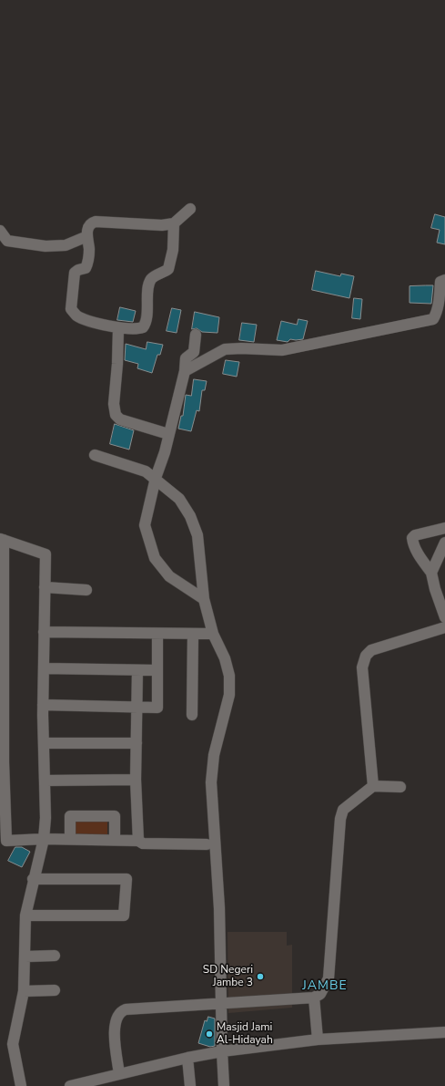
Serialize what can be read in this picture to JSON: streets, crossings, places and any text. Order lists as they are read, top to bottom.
{
  "districts": ["JAMBE"],
  "places": ["SD Negeri Jambe 3", "Masjid Jami Al-Hidayah"]
}
